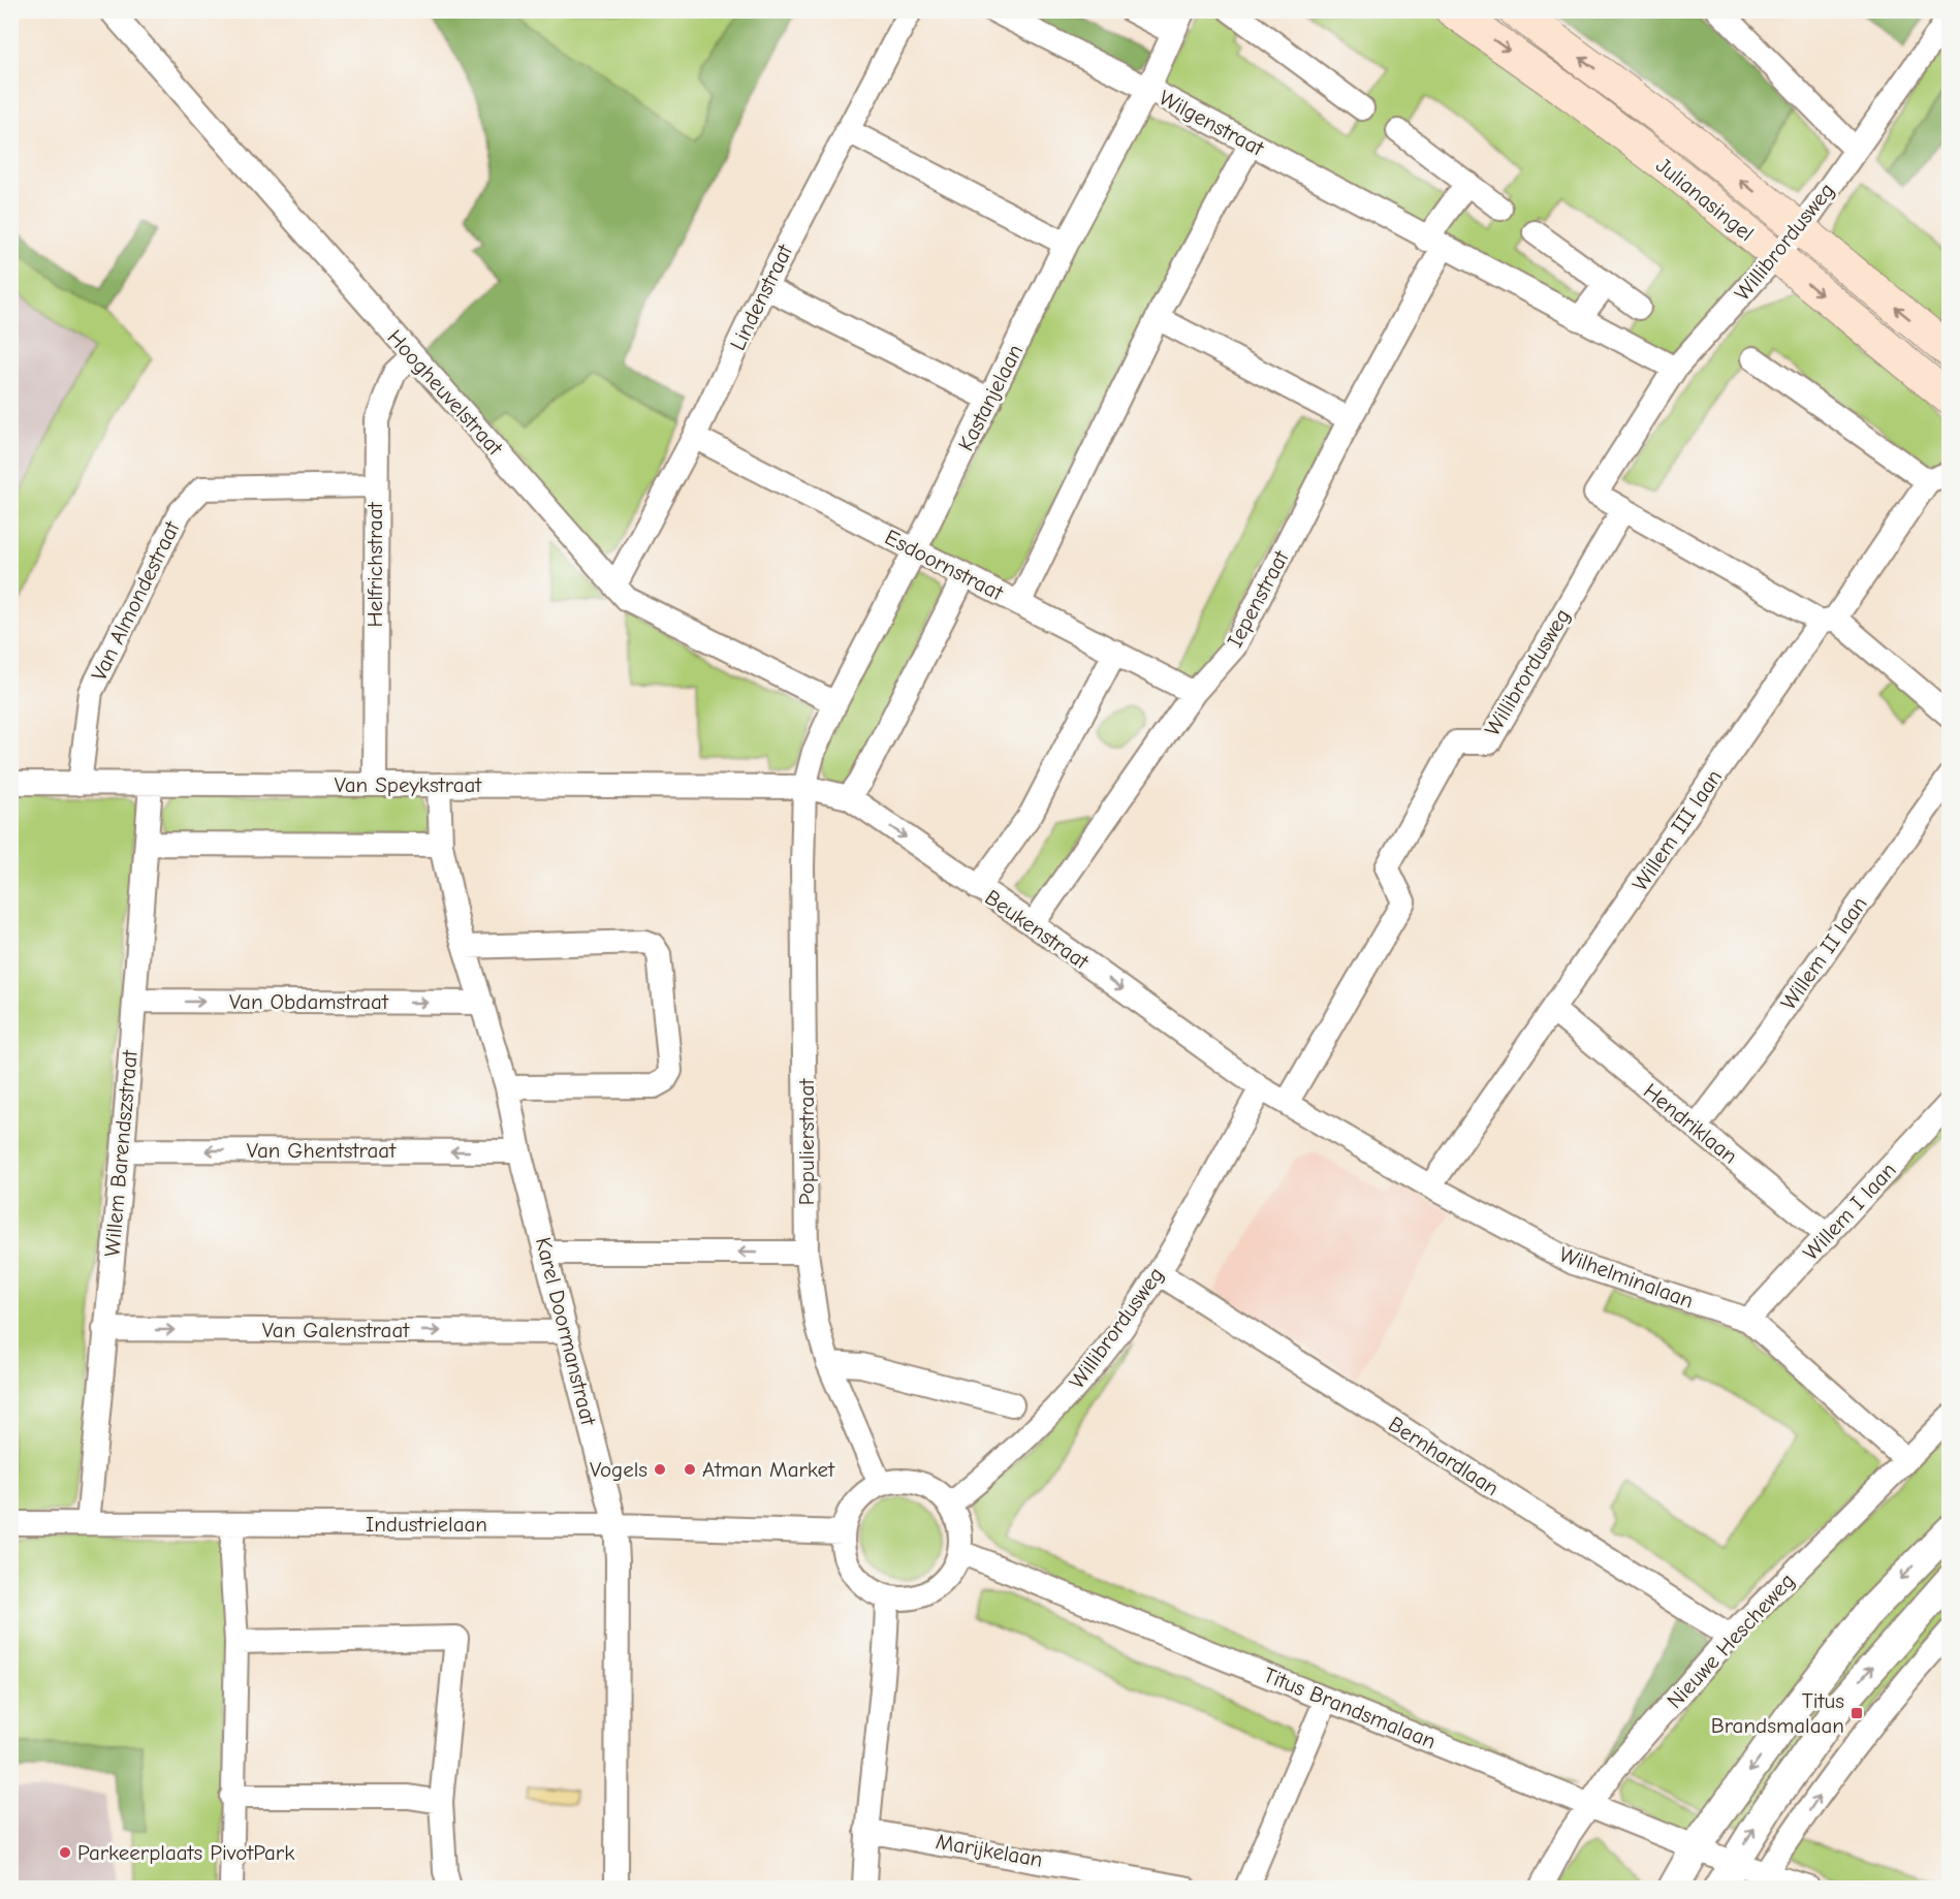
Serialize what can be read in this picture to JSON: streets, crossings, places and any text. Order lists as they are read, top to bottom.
{
  "streets": {
    "main road": ["Julianasingel"],
    "street": [
      "Wilgenstraat",
      "Willibrordusweg",
      "Lindenstraat",
      "Hoogheuvelstraat",
      "Kastanjelaan",
      "Helfrichstraat",
      "Esdoornstraat",
      "Iepenstraat",
      "Van Almondestraat",
      "Van Speykstraat",
      "Willem III laan",
      "Beukenstraat",
      "Willem II laan",
      "Van Obdamstraat",
      "Hendriklaan",
      "Populierstraat",
      "Van Ghentstraat",
      "Willem Barendszstraat",
      "Willem I laan",
      "Wilhelminalaan",
      "Van Galenstraat",
      "Karel Doormanstraat",
      "Bernhardlaan",
      "Industrielaan",
      "Nieuwe Hescheweg",
      "Titus Brandsmalaan",
      "Marijkelaan"
    ]
  },
  "crossings": [
    ["Wilgenstraat", "Willibrordusweg"],
    ["Wilgenstraat", "Kastanjelaan"],
    ["Wilgenstraat", "Iepenstraat"],
    ["Julianasingel", "Willibrordusweg"],
    ["Willibrordusweg", "Beukenstraat"],
    ["Willibrordusweg", "Populierstraat"],
    ["Willibrordusweg", "Wilhelminalaan"],
    ["Willibrordusweg", "Bernhardlaan"],
    ["Willibrordusweg", "Industrielaan"],
    ["Willibrordusweg", "Titus Brandsmalaan"],
    ["Lindenstraat", "Hoogheuvelstraat"],
    ["Lindenstraat", "Esdoornstraat"],
    ["Hoogheuvelstraat", "Kastanjelaan"],
    ["Hoogheuvelstraat", "Helfrichstraat"],
    ["Kastanjelaan", "Esdoornstraat"],
    ["Kastanjelaan", "Van Speykstraat"],
    ["Kastanjelaan", "Beukenstraat"],
    ["Kastanjelaan", "Populierstraat"],
    ["Helfrichstraat", "Van Almondestraat"],
    ["Helfrichstraat", "Van Speykstraat"],
    ["Esdoornstraat", "Iepenstraat"],
    ["Iepenstraat", "Beukenstraat"],
    ["Van Almondestraat", "Van Speykstraat"],
    ["Van Speykstraat", "Beukenstraat"],
    ["Van Speykstraat", "Populierstraat"],
    ["Van Speykstraat", "Willem Barendszstraat"],
    ["Van Speykstraat", "Karel Doormanstraat"],
    ["Willem III laan", "Hendriklaan"],
    ["Willem III laan", "Wilhelminalaan"],
    ["Beukenstraat", "Populierstraat"],
    ["Beukenstraat", "Wilhelminalaan"],
    ["Willem II laan", "Hendriklaan"],
    ["Van Obdamstraat", "Willem Barendszstraat"],
    ["Van Obdamstraat", "Karel Doormanstraat"],
    ["Hendriklaan", "Willem I laan"],
    ["Populierstraat", "Industrielaan"],
    ["Populierstraat", "Titus Brandsmalaan"],
    ["Van Ghentstraat", "Willem Barendszstraat"],
    ["Van Ghentstraat", "Karel Doormanstraat"],
    ["Willem Barendszstraat", "Van Galenstraat"],
    ["Willem Barendszstraat", "Industrielaan"],
    ["Willem I laan", "Wilhelminalaan"],
    ["Wilhelminalaan", "Nieuwe Hescheweg"],
    ["Van Galenstraat", "Karel Doormanstraat"],
    ["Karel Doormanstraat", "Industrielaan"],
    ["Bernhardlaan", "Nieuwe Hescheweg"],
    ["Industrielaan", "Titus Brandsmalaan"],
    ["Nieuwe Hescheweg", "Titus Brandsmalaan"]
  ],
  "one_way": ["Beukenstraat", "Van Ghentstraat", "Van Galenstraat"],
  "places": {
    "other": ["Vogels", "Atman Market", "Parkeerplaats PivotPark"],
    "transit": ["Titus Brandsmalaan"]
  }
}
